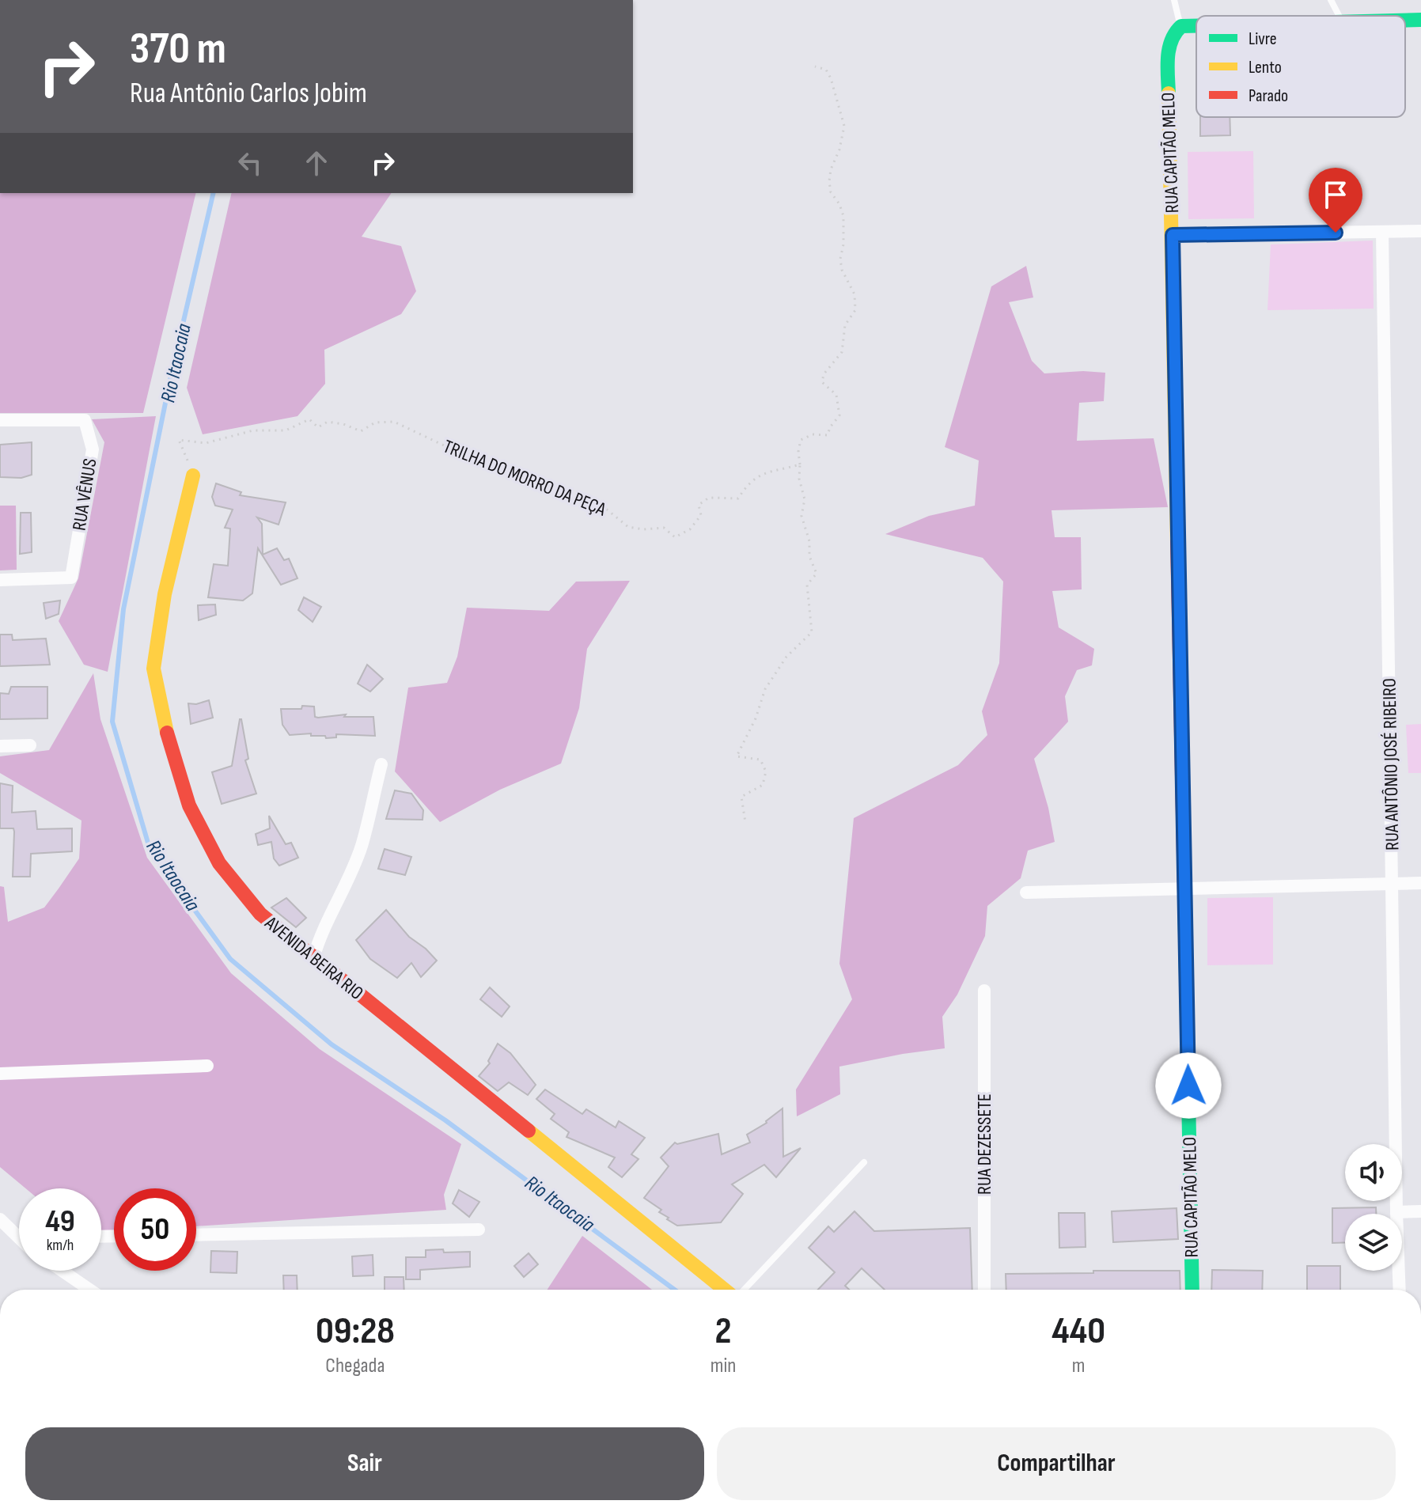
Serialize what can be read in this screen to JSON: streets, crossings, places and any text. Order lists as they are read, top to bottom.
{
  "streets": {
    "main road": ["RUA CAPITÃO MELO", "AVENIDA BEIRA RIO"],
    "street": ["RUA VÊNUS", "RUA ANTÔNIO JOSÉ RIBEIRO", "RUA DEZESSETE"],
    "path": ["TRILHA DO MORRO DA PEÇA"]
  },
  "crossings": [
    ["TRILHA DO MORRO DA PEÇA", "AVENIDA BEIRA RIO"]
  ],
  "water": ["Rio Itaocaia"],
  "legend": ["Livre", "Lento", "Parado"],
  "page": {
    "turn": ["370 m", "Rua Antônio Carlos Jobim"],
    "speed": "49 km/h",
    "limit": "50",
    "eta": [
      "09:28",
      "Chegada",
      "2",
      "min",
      "440",
      "m"
    ],
    "buttons": ["Sair", "Compartilhar"]
  }
}
